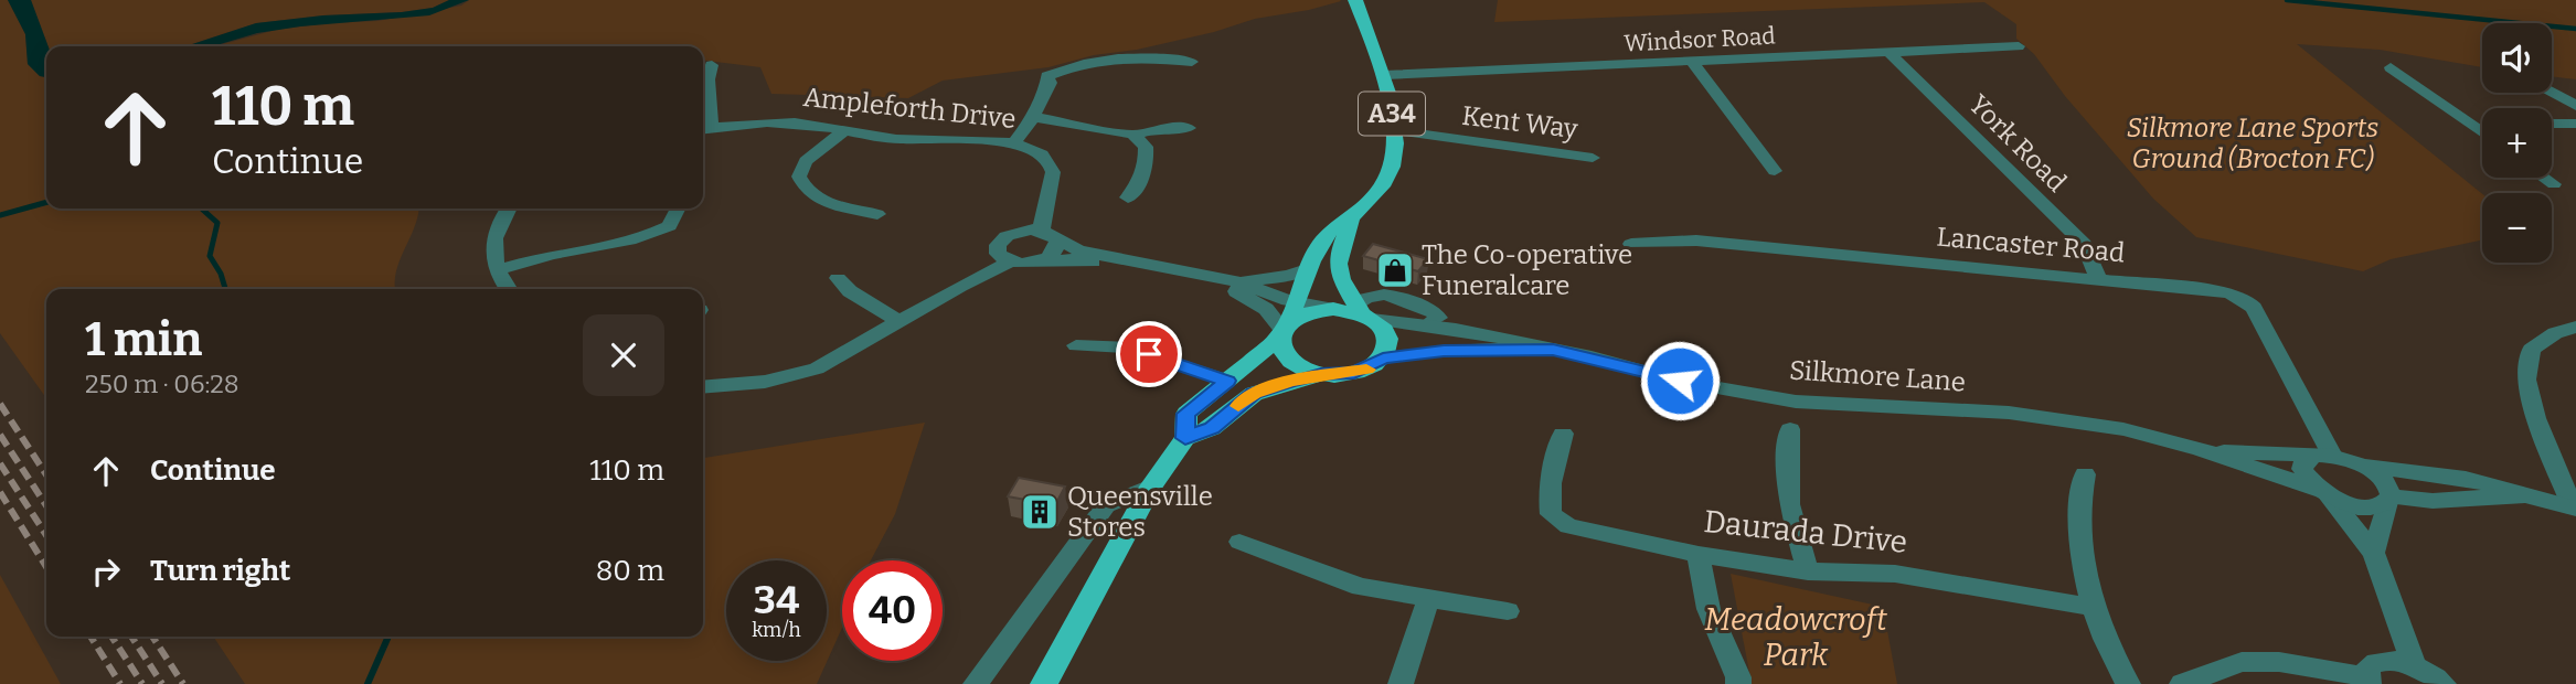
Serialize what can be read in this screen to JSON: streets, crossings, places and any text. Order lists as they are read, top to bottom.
{
  "streets": {
    "highway": ["A34"],
    "street": [
      "Windsor Road",
      "Ampleforth Drive",
      "Kent Way",
      "York Road",
      "Lancaster Road",
      "Silkmore Lane",
      "Daurada Drive"
    ]
  },
  "crossings": [
    ["Windsor Road", "A34"],
    ["Windsor Road", "York Road"],
    ["A34", "Kent Way"],
    ["A34", "Silkmore Lane"],
    ["York Road", "Lancaster Road"],
    ["Lancaster Road", "Silkmore Lane"]
  ],
  "parks": ["Silkmore Lane Sports Ground (Brocton FC)", "Meadowcroft Park"],
  "places": {
    "shop": ["The Co-operative Funeralcare"],
    "building": ["Queensville Stores"]
  },
  "page": {
    "map_buttons": ["+", "−"],
    "turn": ["110 m", "Continue"],
    "heading": ["1 min", "250 m · 06:28"],
    "list": [
      {
        "name": "Continue",
        "value": "110 m"
      },
      {
        "name": "Turn right",
        "value": "80 m"
      }
    ],
    "speed": "34 km/h",
    "limit": "40"
  }
}
